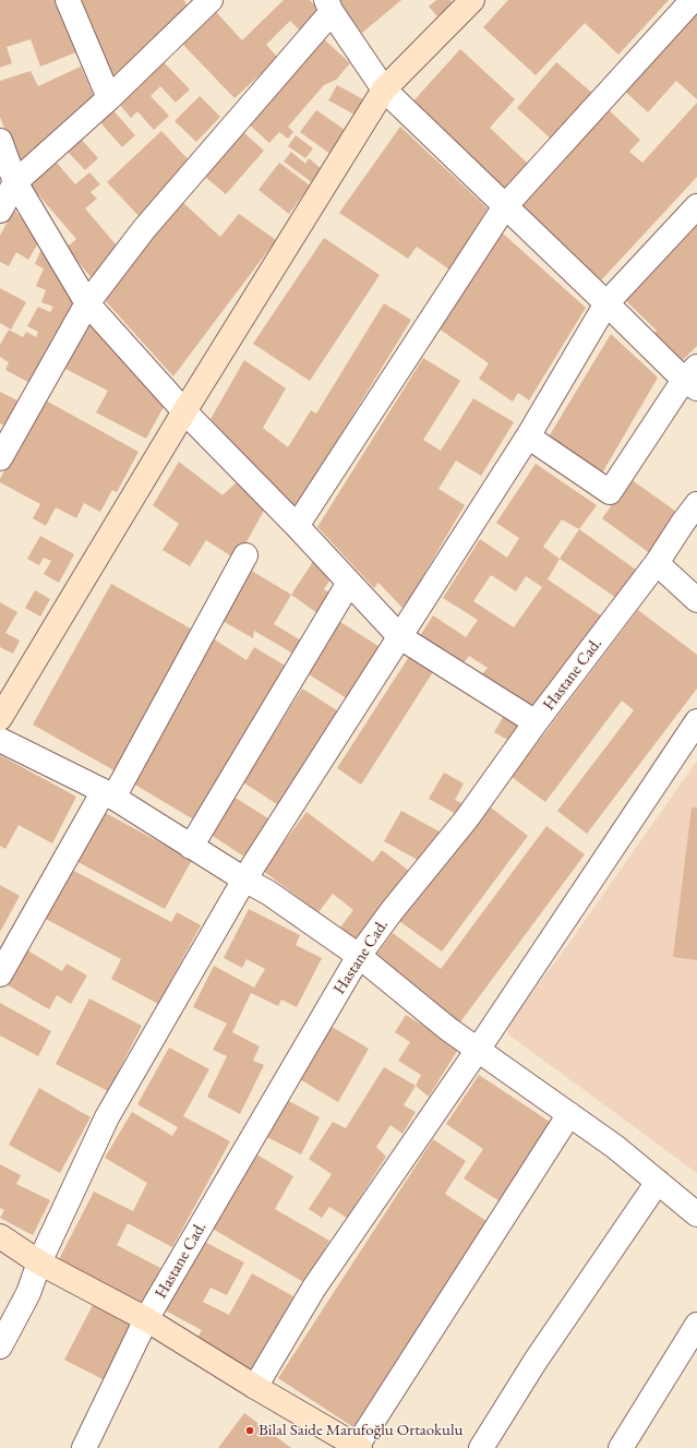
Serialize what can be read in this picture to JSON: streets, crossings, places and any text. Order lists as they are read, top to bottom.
{
  "streets": {
    "street": ["Hastane Cad."]
  },
  "places": ["Bilal Saide Marufoğlu Ortaokulu"]
}
